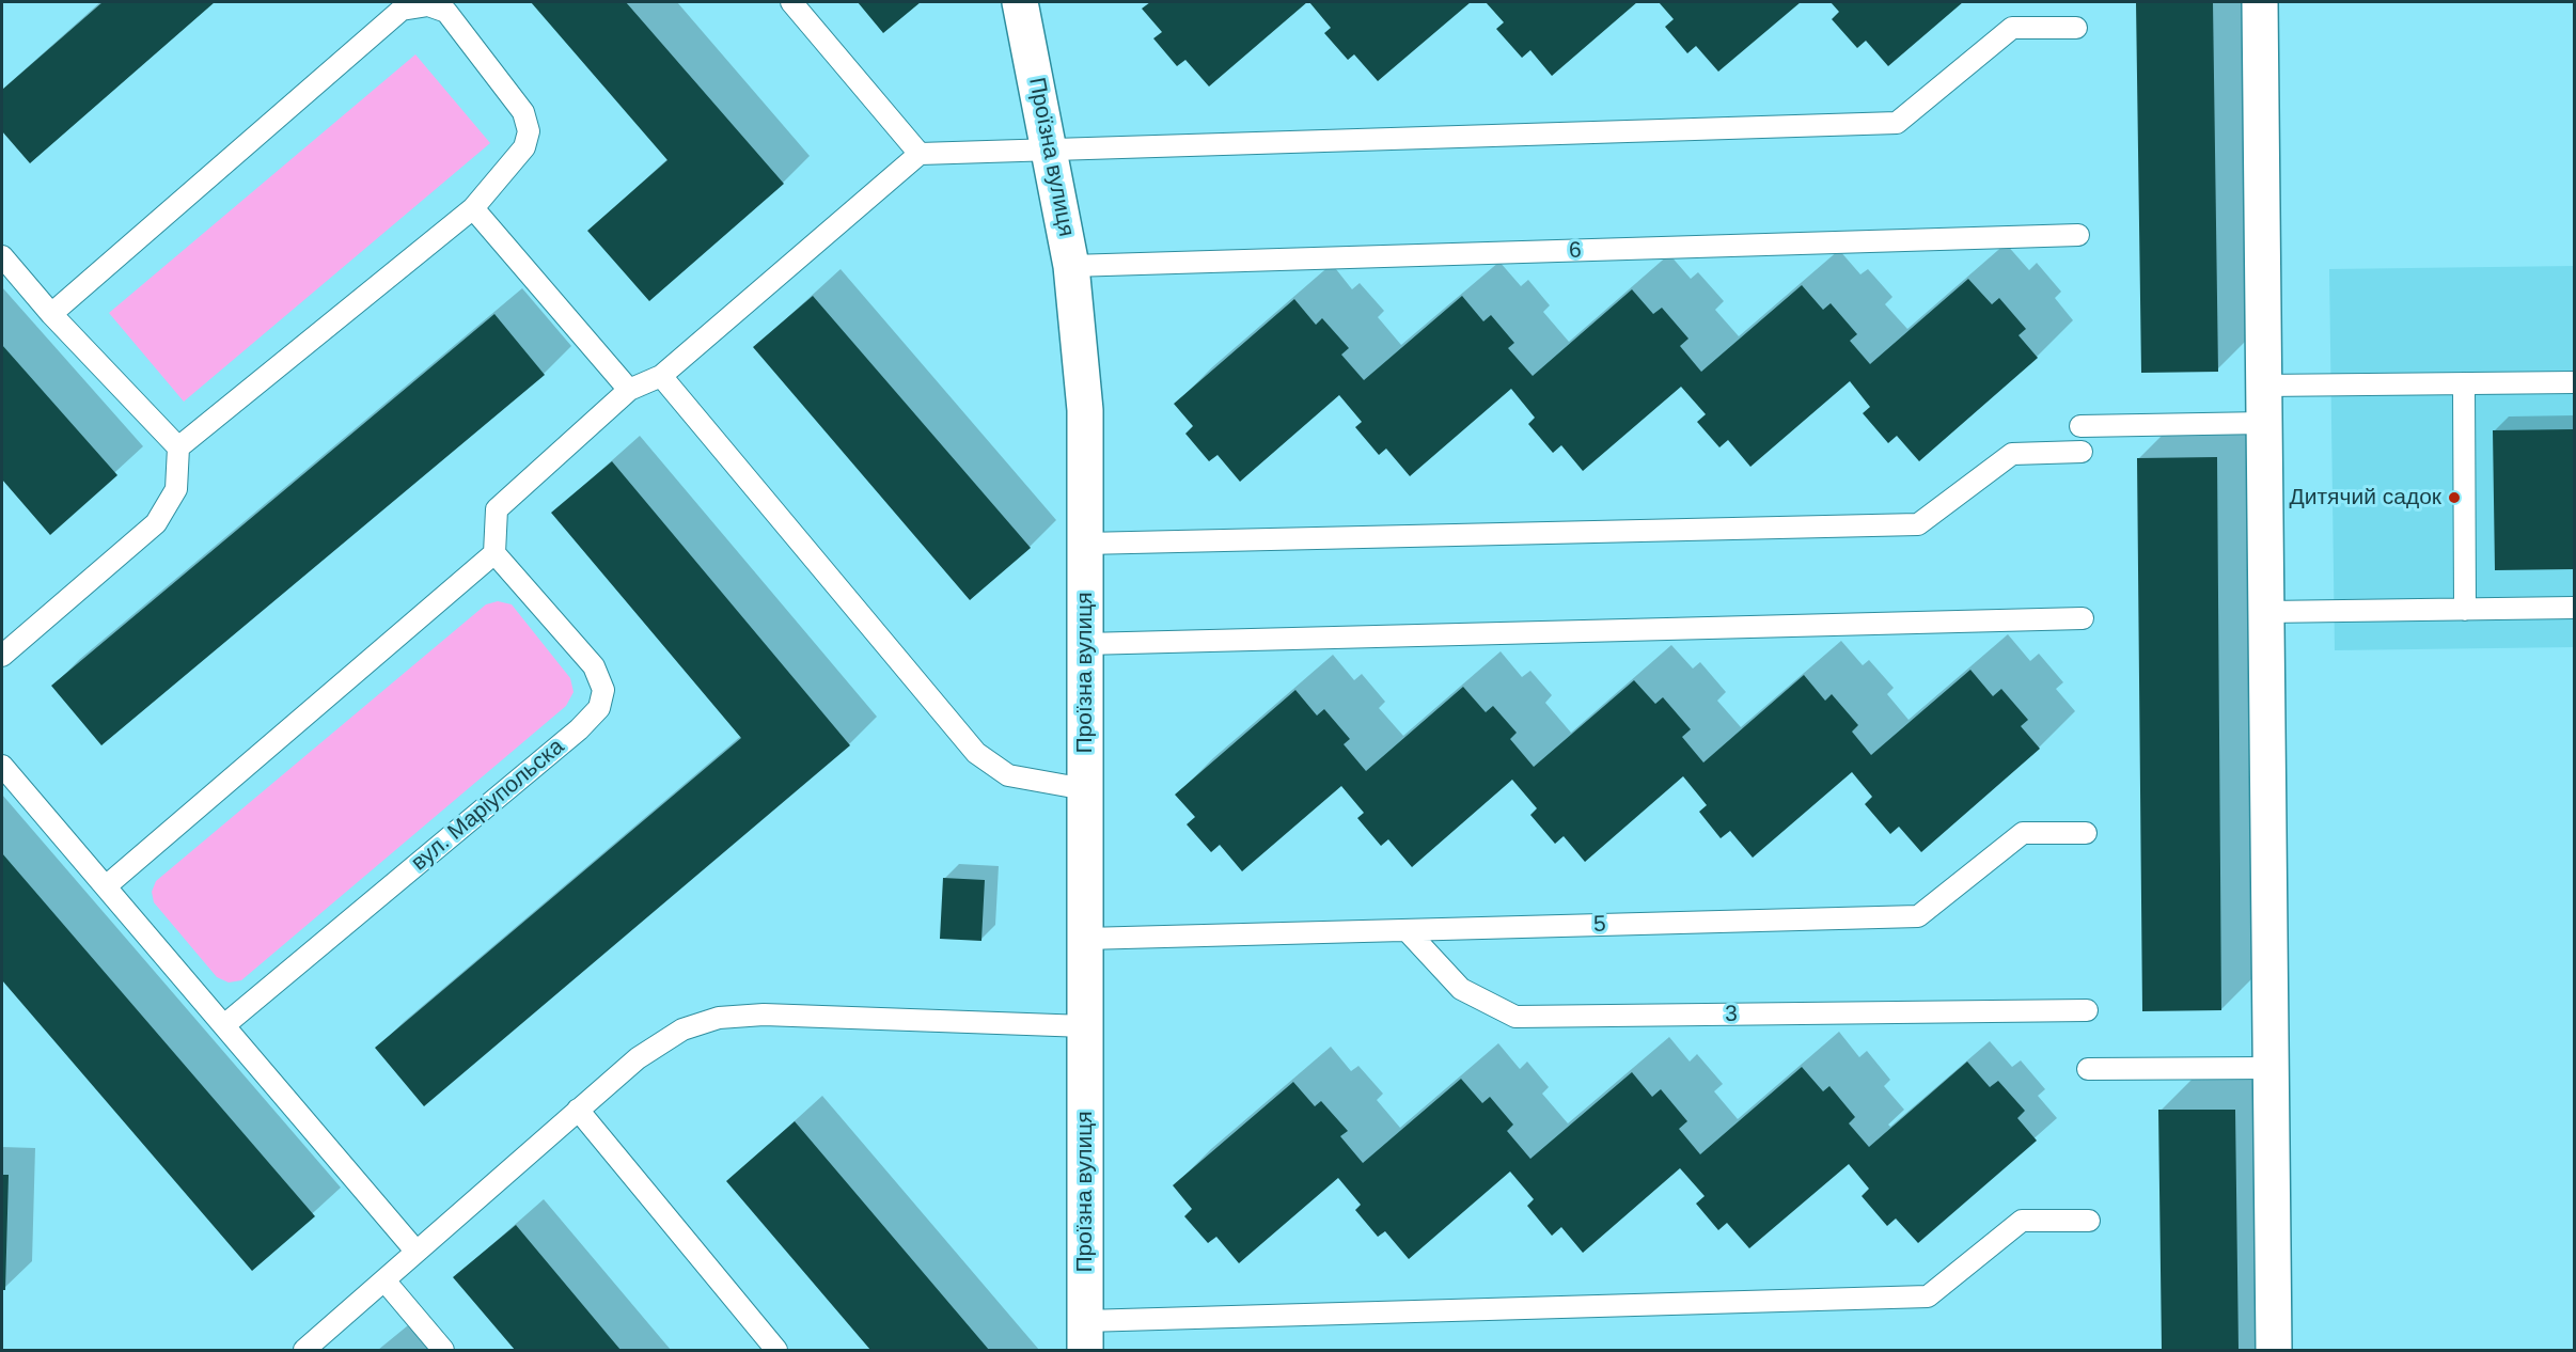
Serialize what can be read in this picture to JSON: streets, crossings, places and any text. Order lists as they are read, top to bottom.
{
  "streets": {
    "street": ["Проїзна вулиця"],
    "lane": [
      "6",
      "вул. Маріупольска",
      "5",
      "3"
    ]
  },
  "crossings": [
    ["Проїзна вулиця", "6"],
    ["Проїзна вулиця", "5"],
    ["5", "3"]
  ],
  "places": ["Дитячий садок"]
}
